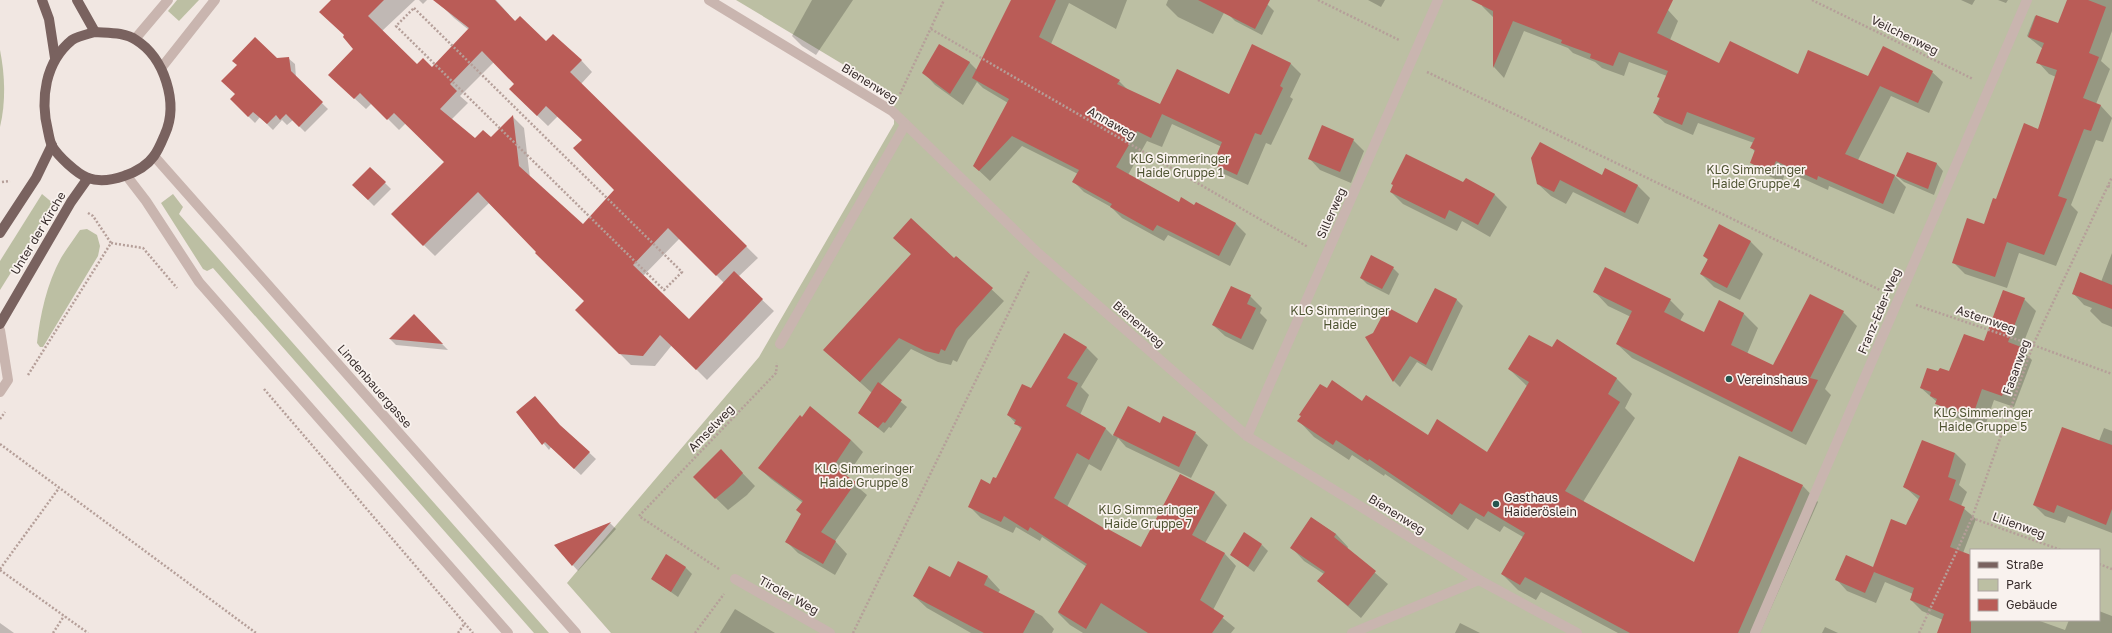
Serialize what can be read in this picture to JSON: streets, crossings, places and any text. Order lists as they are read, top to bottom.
{
  "streets": {
    "main road": ["Unter der Kirche"],
    "street": [
      "Bienenweg",
      "Sillerweg",
      "Franz-Eder-Weg",
      "Lindenbauergasse",
      "Tiroler Weg"
    ],
    "path": [
      "Veilchenweg",
      "Annaweg",
      "Asternweg",
      "Fasanweg",
      "Amselweg",
      "Lilienweg"
    ]
  },
  "crossings": [
    ["Veilchenweg", "Franz-Eder-Weg"],
    ["Bienenweg", "Sillerweg"],
    ["Annaweg", "Sillerweg"],
    ["Sillerweg", "Asternweg"],
    ["Unter der Kirche", "Lindenbauergasse"],
    ["Franz-Eder-Weg", "Asternweg"],
    ["Asternweg", "Fasanweg"],
    ["Fasanweg", "Lilienweg"],
    ["Amselweg", "Tiroler Weg"]
  ],
  "parks": [
    "KLG Simmeringer Haide Gruppe 1",
    "KLG Simmeringer Haide Gruppe 4",
    "KLG Simmeringer Haide",
    "KLG Simmeringer Haide Gruppe 5",
    "KLG Simmeringer Haide Gruppe 8",
    "KLG Simmeringer Haide Gruppe 7"
  ],
  "places": ["Vereinshaus", "Gasthaus Haideröslein"],
  "legend": ["Straße", "Park", "Gebäude"]
}
